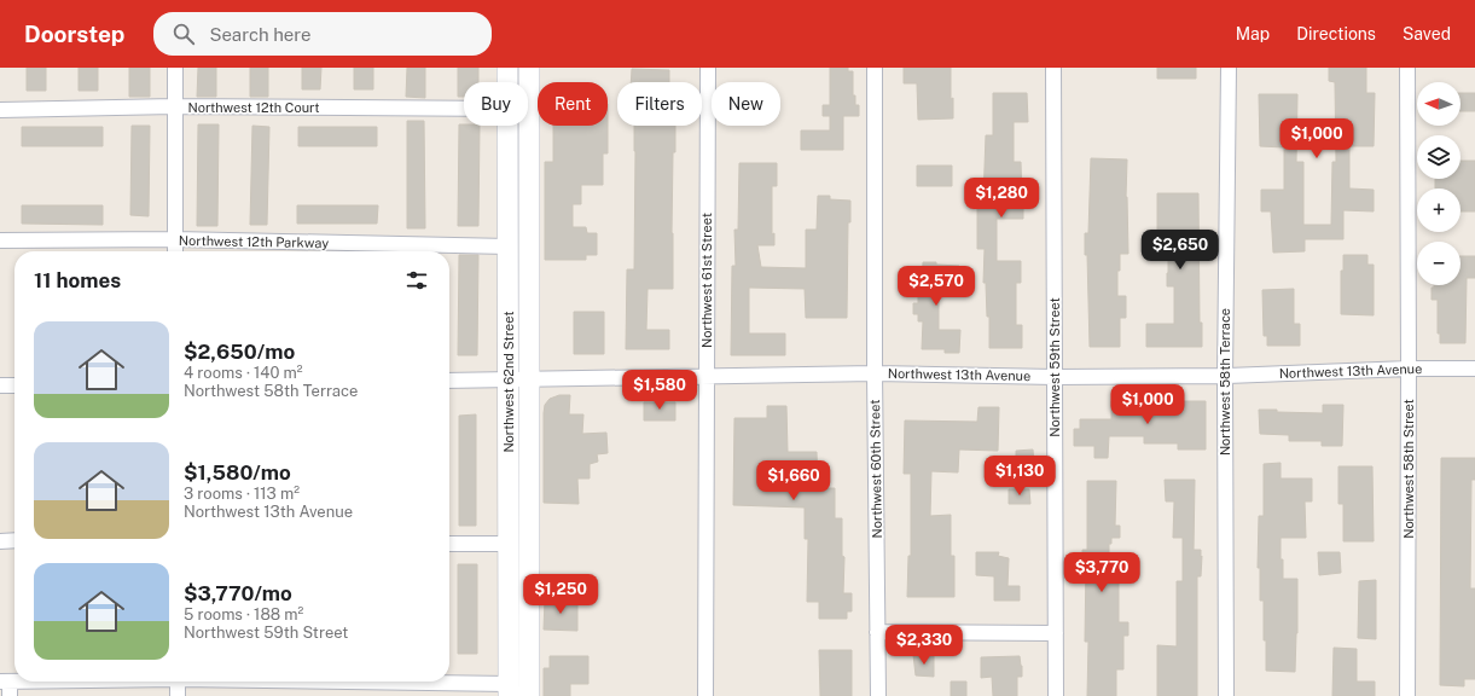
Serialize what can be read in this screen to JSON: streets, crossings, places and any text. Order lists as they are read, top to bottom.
{
  "streets": {
    "main road": ["Northwest 62nd Street"],
    "street": [
      "Northwest 12th Court",
      "Northwest 12th Parkway",
      "Northwest 61st Street",
      "Northwest 59th Street",
      "Northwest 13th Avenue",
      "Northwest 58th Terrace",
      "Northwest 60th Street",
      "Northwest 58th Street"
    ]
  },
  "crossings": [
    ["Northwest 12th Parkway", "Northwest 62nd Street"],
    ["Northwest 61st Street", "Northwest 13th Avenue"],
    ["Northwest 59th Street", "Northwest 13th Avenue"],
    ["Northwest 13th Avenue", "Northwest 62nd Street"],
    ["Northwest 13th Avenue", "Northwest 58th Terrace"],
    ["Northwest 13th Avenue", "Northwest 60th Street"],
    ["Northwest 13th Avenue", "Northwest 58th Street"]
  ],
  "north": "left",
  "page": {
    "header": "Doorstep",
    "search": "Search here",
    "nav": ["Map", "Directions", "Saved"],
    "map_buttons": ["+", "−"],
    "chip": [
      "Buy",
      "Rent",
      "Filters",
      "New"
    ],
    "price": [
      "$1,000",
      "$1,280",
      "$2,650",
      "$2,570",
      "$1,580",
      "$1,000",
      "$1,130",
      "$1,660",
      "$3,770",
      "$1,250",
      "$2,330"
    ],
    "heading": "11 homes",
    "list": [
      {
        "name": "$2,650/mo",
        "note": "4 rooms · 140 m² · Northwest 58th Terrace"
      },
      {
        "name": "$1,580/mo",
        "note": "3 rooms · 113 m² · Northwest 13th Avenue"
      },
      {
        "name": "$3,770/mo",
        "note": "5 rooms · 188 m² · Northwest 59th Street"
      }
    ]
  }
}
